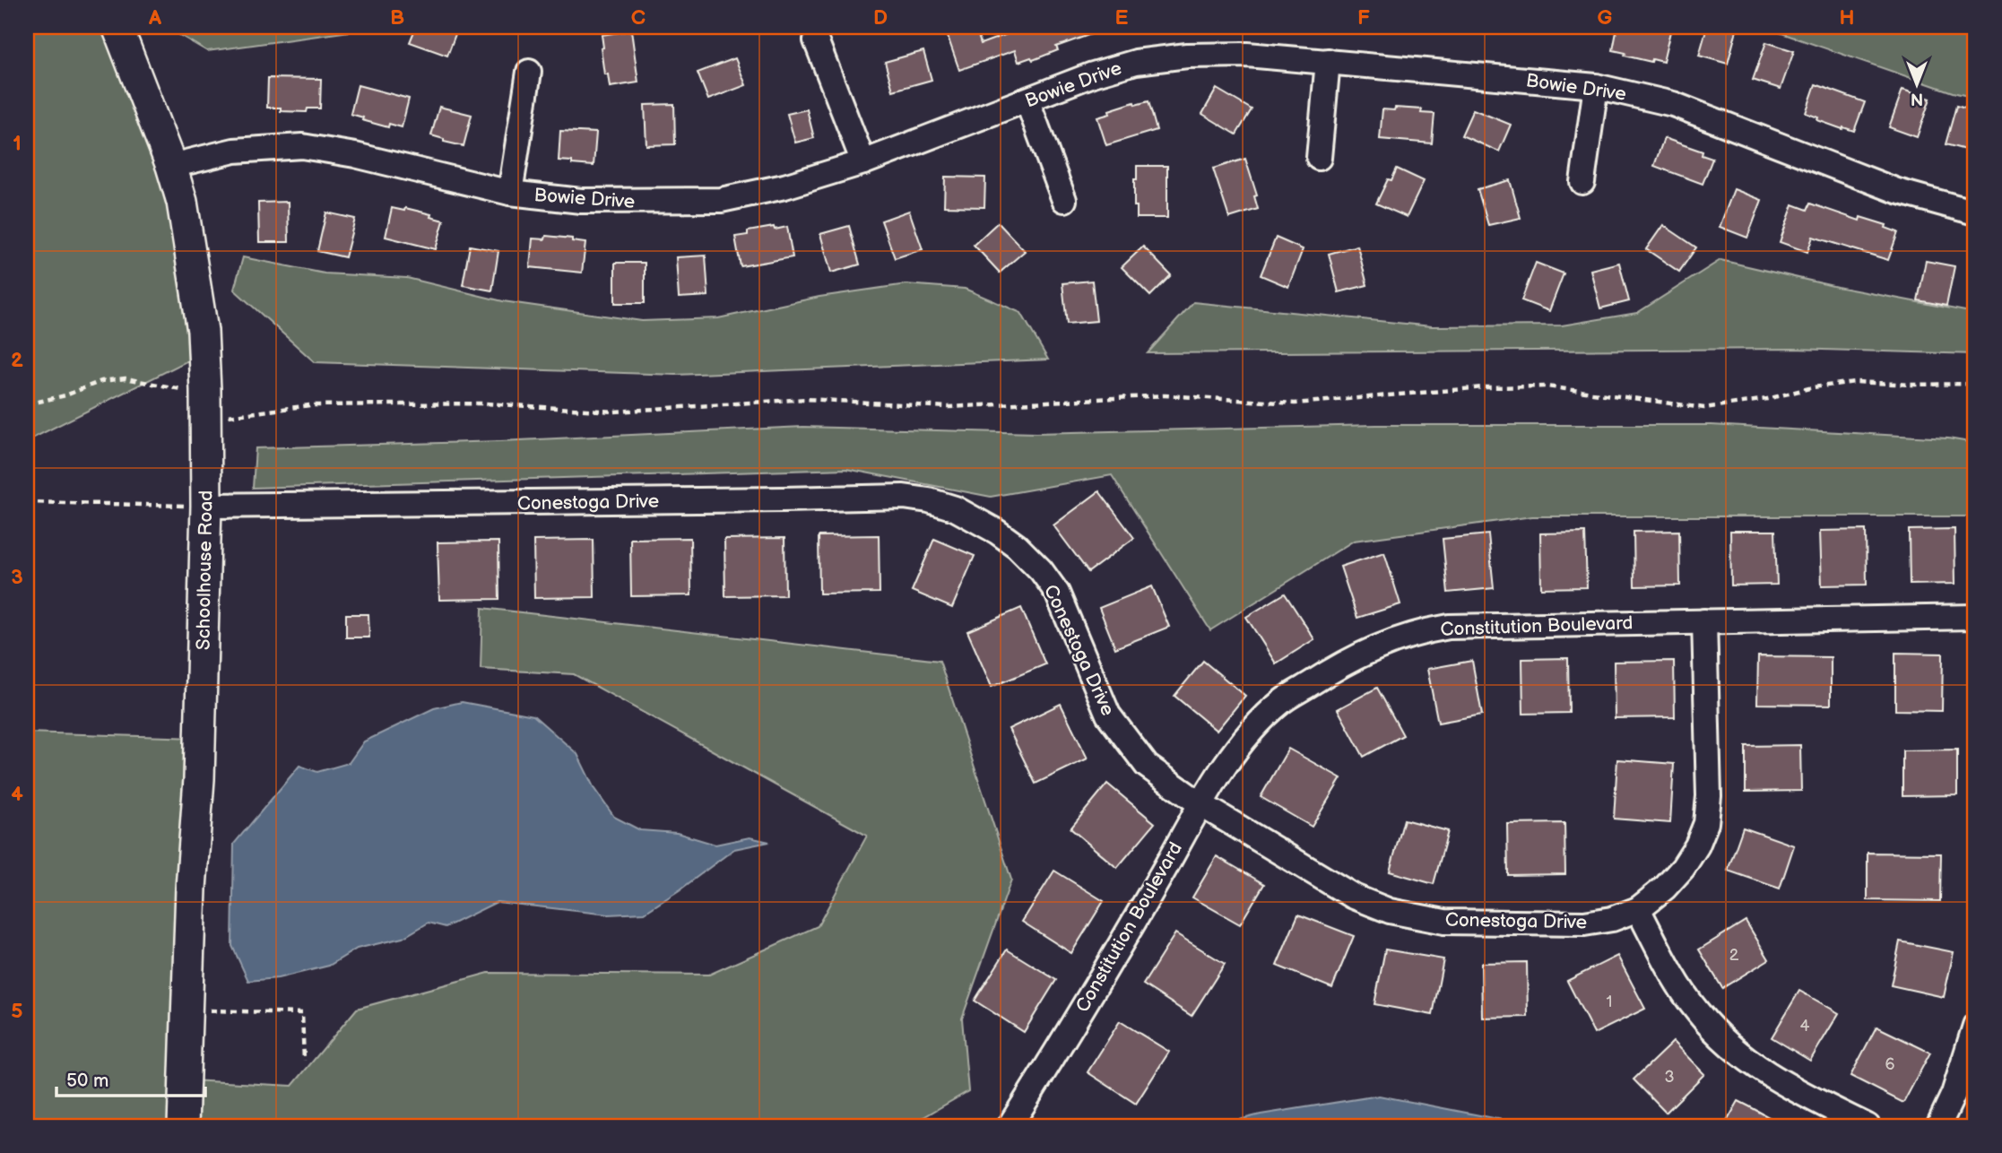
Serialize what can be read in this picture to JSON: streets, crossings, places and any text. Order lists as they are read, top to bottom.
{
  "streets": {
    "street": [
      "Bowie Drive",
      "Conestoga Drive",
      "Schoolhouse Road",
      "Constitution Boulevard"
    ]
  },
  "crossings": [
    ["Bowie Drive", "Schoolhouse Road"],
    ["Conestoga Drive", "Schoolhouse Road"],
    ["Conestoga Drive", "Constitution Boulevard"]
  ],
  "house_numbers": [
    "2",
    "1",
    "4",
    "6",
    "3"
  ],
  "scale_bar": "50 m",
  "north": "bottom",
  "grid": {
    "columns": [
      "A",
      "B",
      "C",
      "D",
      "E",
      "F",
      "G",
      "H"
    ],
    "rows": [
      "1",
      "2",
      "3",
      "4",
      "5"
    ]
  }
}
